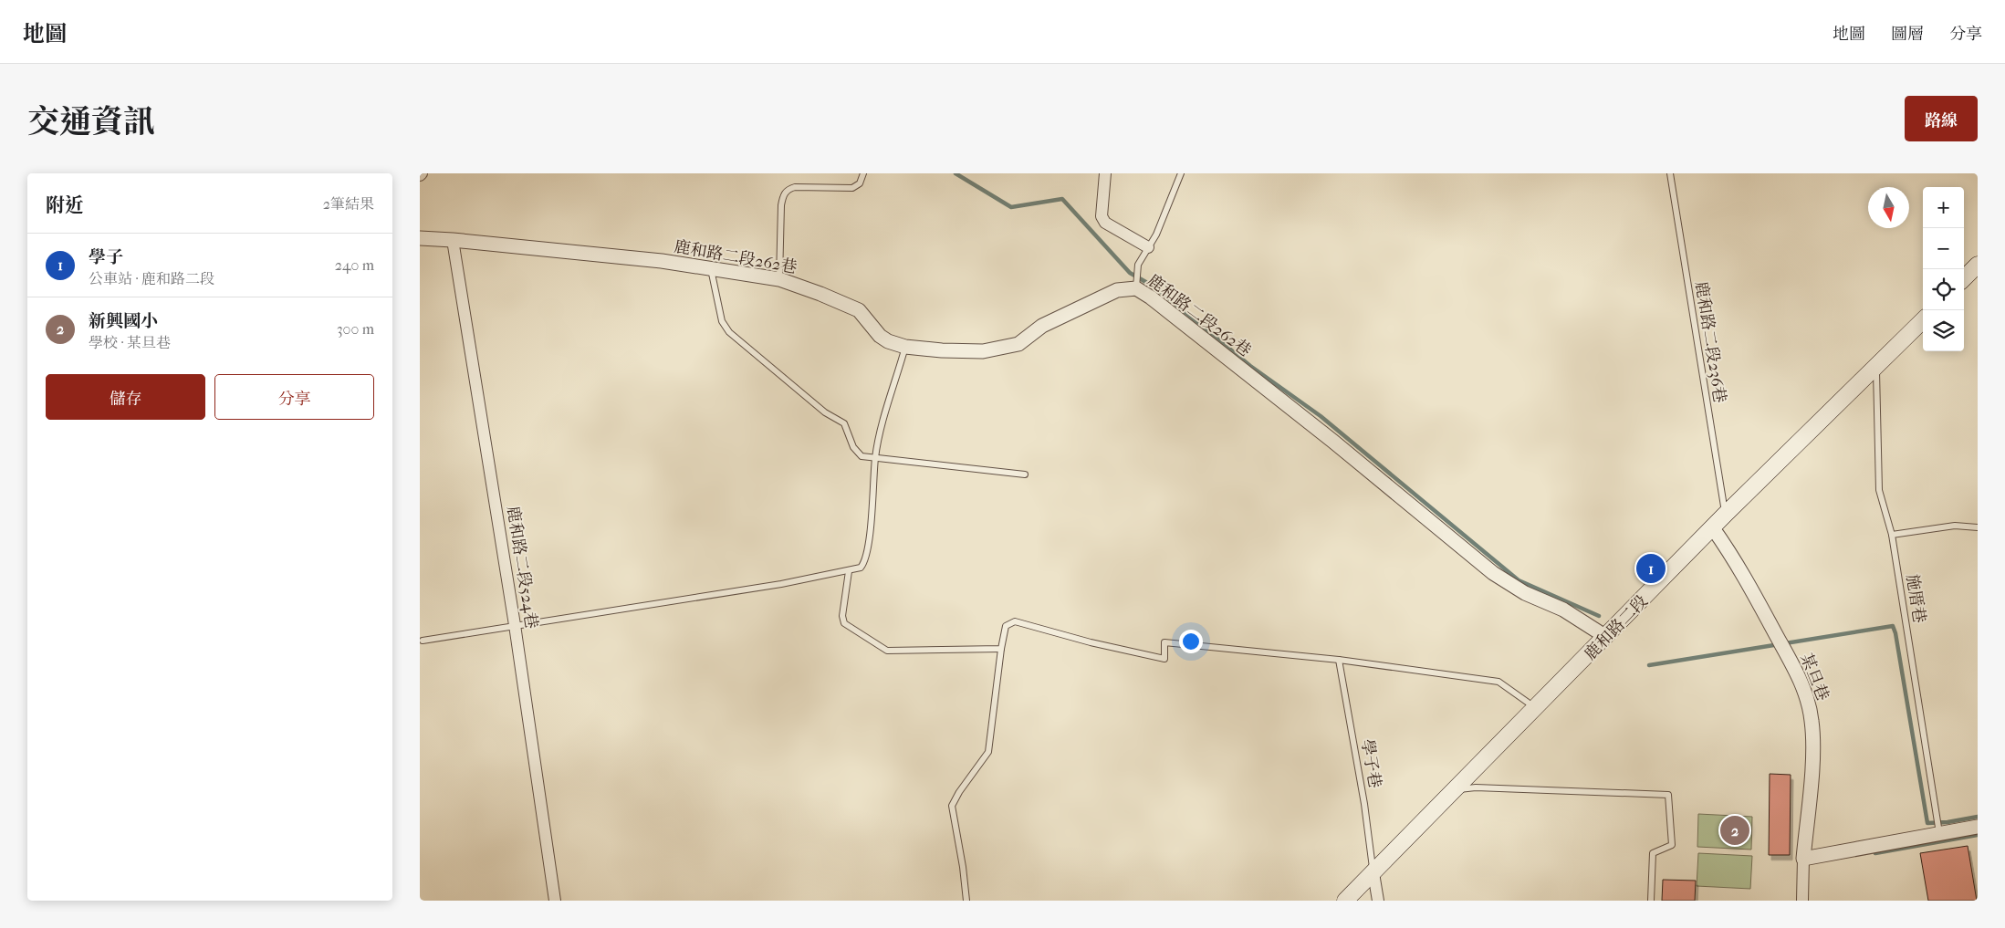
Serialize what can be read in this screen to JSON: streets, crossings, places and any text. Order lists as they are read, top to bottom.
{
  "streets": {
    "main road": ["鹿和路二段"],
    "street": ["鹿和路二段262巷", "鹿和路二段524巷", "某旦巷"],
    "lane": ["鹿和路二段236巷", "施厝巷", "學子巷"]
  },
  "crossings": [
    ["鹿和路二段262巷", "鹿和路二段524巷"],
    ["鹿和路二段262巷", "鹿和路二段"],
    ["鹿和路二段236巷", "鹿和路二段"],
    ["施厝巷", "鹿和路二段"],
    ["鹿和路二段", "某旦巷"],
    ["鹿和路二段", "學子巷"]
  ],
  "north": "bottom",
  "page": {
    "header": "地圖",
    "nav": ["地圖", "圖層", "分享"],
    "title": "交通資訊",
    "buttons": [
      "路線",
      ["儲存", "分享"]
    ],
    "heading": ["附近", "2筆結果"],
    "map_buttons": ["+", "−"],
    "list": [
      {
        "mark": "1",
        "name": "學子",
        "note": "公車站 · 鹿和路二段",
        "value": "240 m"
      },
      {
        "mark": "2",
        "name": "新興國小",
        "note": "學校 · 某旦巷",
        "value": "300 m"
      }
    ],
    "pins": ["1", "2"]
  }
}
